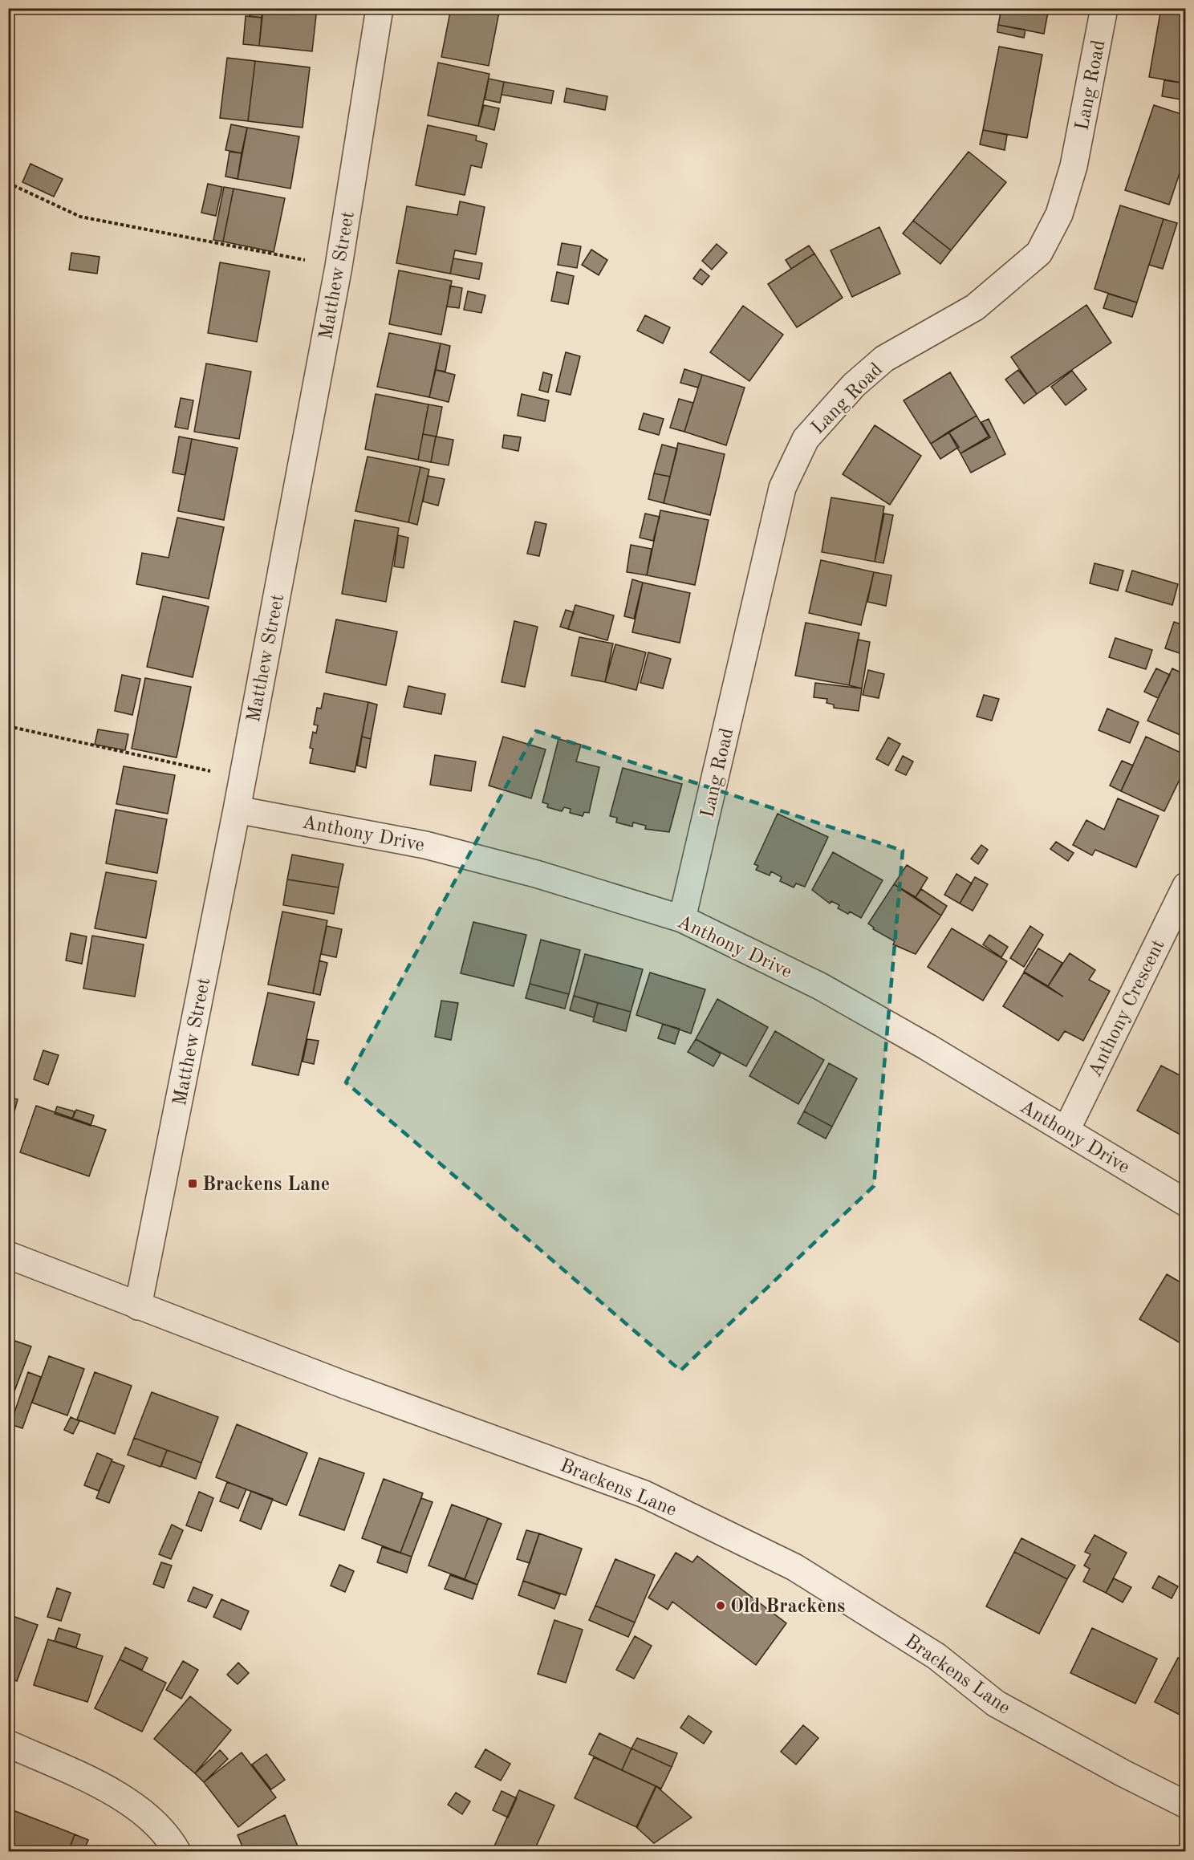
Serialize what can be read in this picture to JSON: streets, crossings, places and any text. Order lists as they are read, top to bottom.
{
  "streets": {
    "street": [
      "Lang Road",
      "Matthew Street",
      "Anthony Drive",
      "Anthony Crescent",
      "Brackens Lane"
    ]
  },
  "crossings": [
    ["Lang Road", "Anthony Drive"],
    ["Matthew Street", "Anthony Drive"],
    ["Matthew Street", "Brackens Lane"],
    ["Anthony Drive", "Anthony Crescent"]
  ],
  "places": {
    "transit": ["Brackens Lane"],
    "other": ["Old Brackens"]
  }
}
